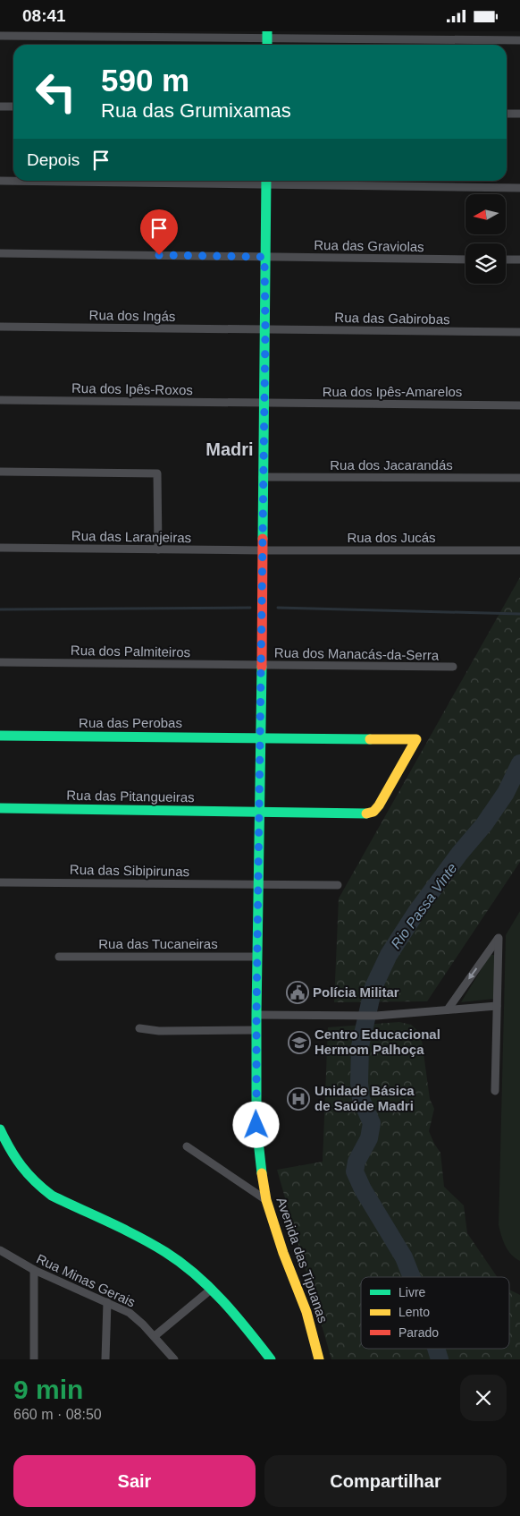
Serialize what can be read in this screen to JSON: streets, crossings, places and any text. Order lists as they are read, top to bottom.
{
  "streets": {
    "main road": ["Rua das Perobas", "Rua das Pitangueiras", "Avenida das Tipuanas"],
    "street": [
      "Rua das Graviolas",
      "Rua dos Ingás",
      "Rua das Gabirobas",
      "Rua dos Ipês-Roxos",
      "Rua dos Ipês-Amarelos",
      "Rua dos Jacarandás",
      "Rua das Laranjeiras",
      "Rua dos Jucás",
      "Rua dos Palmiteiros",
      "Rua dos Manacás-da-Serra",
      "Rua das Sibipirunas",
      "Rua das Tucaneiras",
      "Rua Minas Gerais"
    ]
  },
  "crossings": [
    ["Rua das Graviolas", "Avenida das Tipuanas"],
    ["Rua dos Ingás", "Rua das Gabirobas"],
    ["Rua dos Ingás", "Avenida das Tipuanas"],
    ["Rua das Gabirobas", "Avenida das Tipuanas"],
    ["Rua dos Ipês-Roxos", "Rua dos Ipês-Amarelos"],
    ["Rua dos Ipês-Roxos", "Avenida das Tipuanas"],
    ["Rua dos Ipês-Amarelos", "Avenida das Tipuanas"],
    ["Rua dos Jacarandás", "Avenida das Tipuanas"],
    ["Rua das Laranjeiras", "Rua dos Jucás"],
    ["Rua das Laranjeiras", "Avenida das Tipuanas"],
    ["Rua dos Jucás", "Avenida das Tipuanas"],
    ["Rua dos Palmiteiros", "Rua dos Manacás-da-Serra"],
    ["Rua dos Palmiteiros", "Avenida das Tipuanas"],
    ["Rua dos Manacás-da-Serra", "Avenida das Tipuanas"],
    ["Rua das Perobas", "Rua das Pitangueiras"],
    ["Rua das Perobas", "Avenida das Tipuanas"],
    ["Rua das Pitangueiras", "Avenida das Tipuanas"],
    ["Rua das Sibipirunas", "Avenida das Tipuanas"],
    ["Rua das Tucaneiras", "Avenida das Tipuanas"]
  ],
  "districts": ["Madri"],
  "water": ["Rio Passa Vinte"],
  "places": {
    "public building": ["Polícia Militar"],
    "school or university": ["Centro Educacional Hermom Palhoça"],
    "hospital": ["Unidade Básica de Saúde Madri"]
  },
  "legend": ["Livre", "Lento", "Parado"],
  "north": "left",
  "page": {
    "status": "08:41",
    "turn": ["590 m", "Rua das Grumixamas"],
    "then": "Depois",
    "heading": ["9 min", "660 m · 08:50"],
    "buttons": ["Sair", "Compartilhar"]
  }
}
